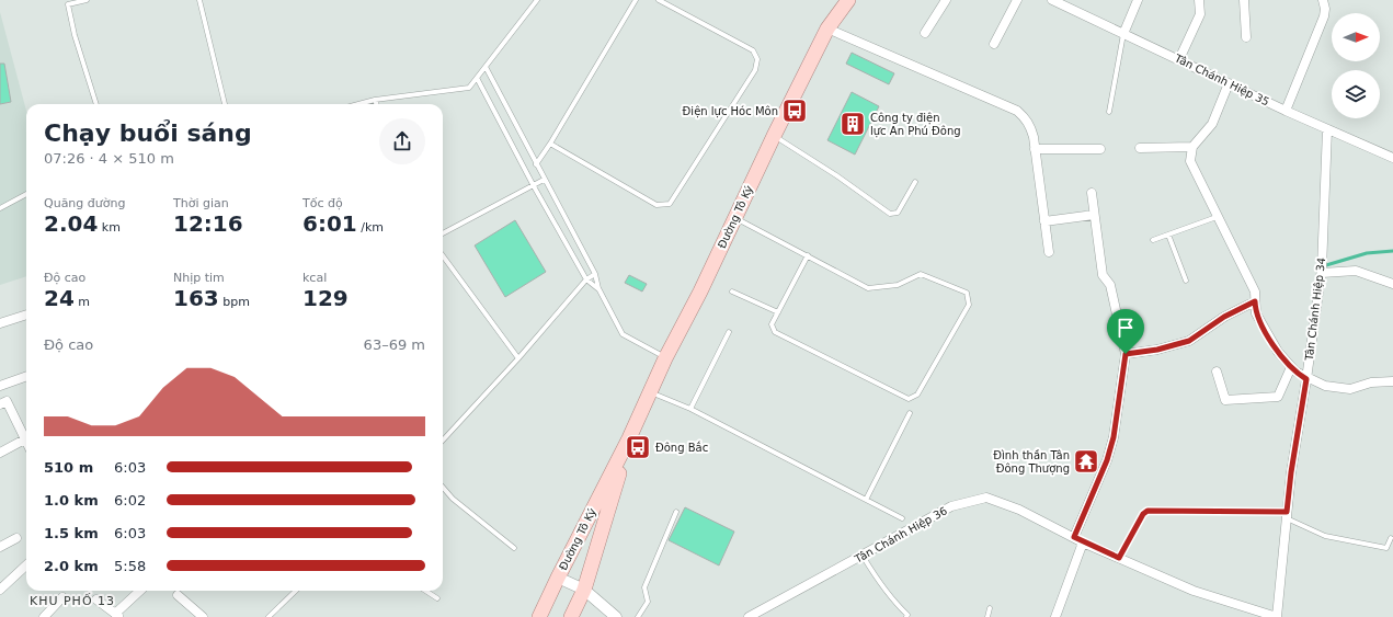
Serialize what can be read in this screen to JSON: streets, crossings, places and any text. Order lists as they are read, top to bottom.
{
  "streets": {
    "main road": ["Đường Tô Ký"],
    "street": ["Tân Chánh Hiệp 35", "Tân Chánh Hiệp 34", "Tân Chánh Hiệp 36"]
  },
  "crossings": [
    ["Tân Chánh Hiệp 35", "Tân Chánh Hiệp 34"],
    ["Tân Chánh Hiệp 34", "Tân Chánh Hiệp 36"]
  ],
  "districts": ["KHU PHỐ 13"],
  "places": {
    "bus stop": ["Điện lực Hóc Môn", "Đông Bắc"],
    "building": ["Công ty điện lực An Phú Đông"],
    "temple": ["Đình thần Tân Đông Thượng"]
  },
  "north": "right",
  "page": {
    "heading": ["Chạy buổi sáng", "07:26 · 4 × 510 m"],
    "stats": [
      ["Quãng đường", "2.04 km"],
      ["Thời gian", "12:16"],
      ["Tốc độ", "6:01 /km"],
      ["Độ cao", "24 m"],
      ["Nhịp tim", "163 bpm"],
      ["kcal", "129"]
    ],
    "chart": ["Độ cao", "63–69 m"],
    "list": [
      {
        "name": "510 m",
        "note": "6:03"
      },
      {
        "name": "1.0 km",
        "note": "6:02"
      },
      {
        "name": "1.5 km",
        "note": "6:03"
      },
      {
        "name": "2.0 km",
        "note": "5:58"
      }
    ]
  }
}
